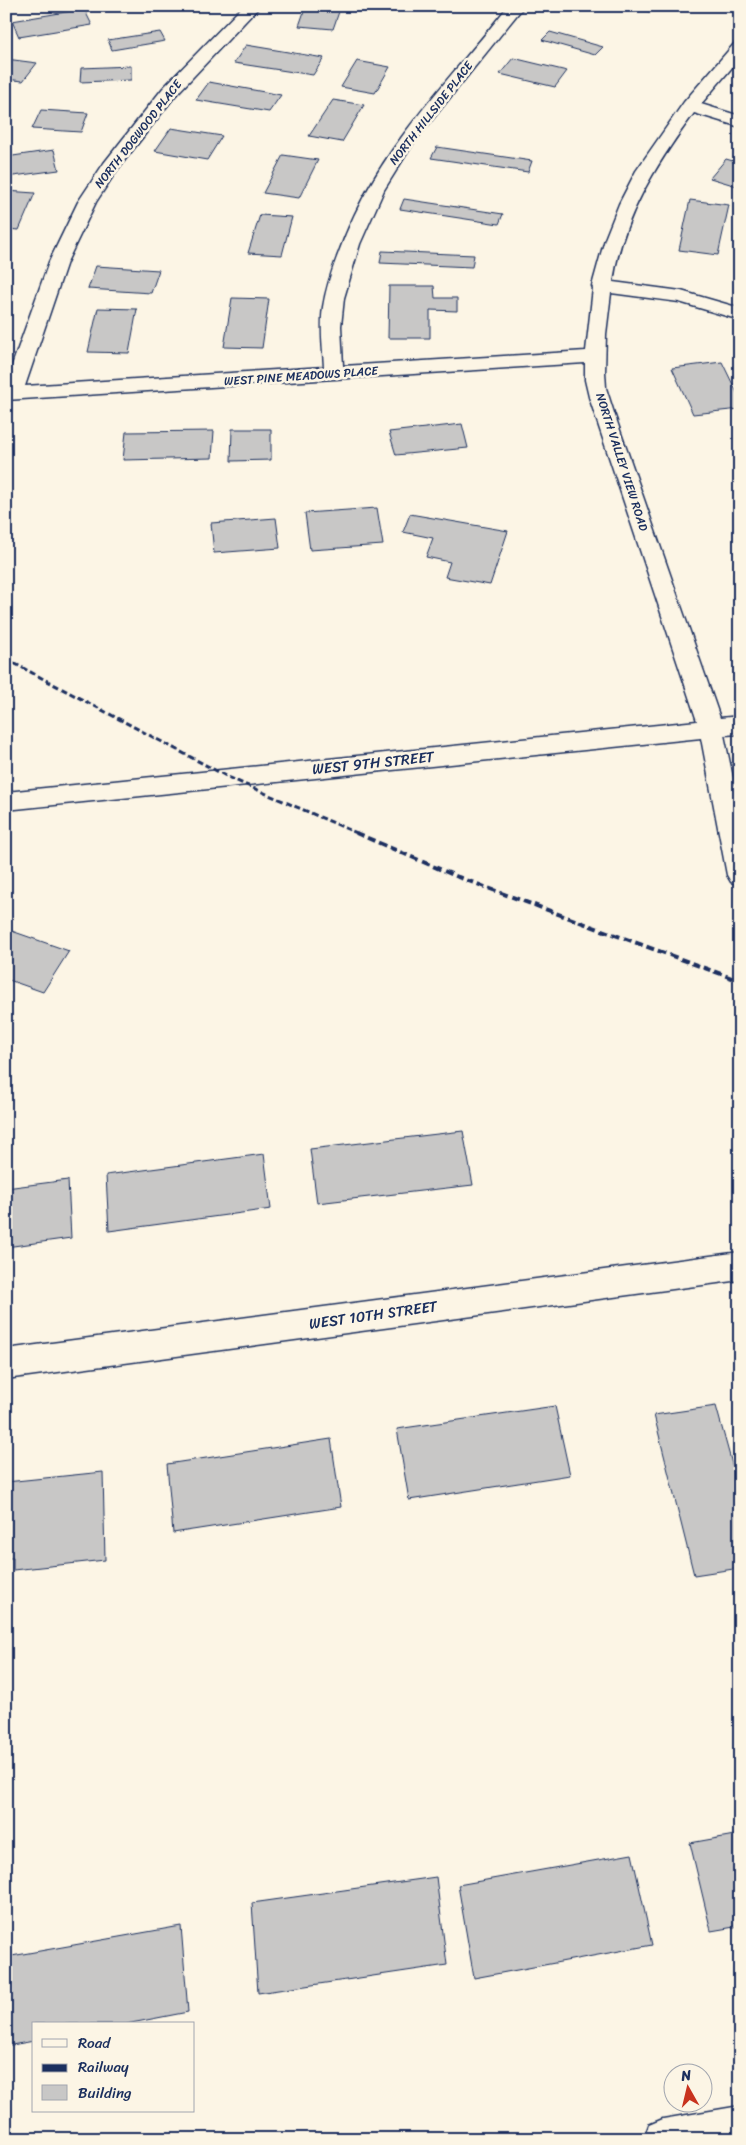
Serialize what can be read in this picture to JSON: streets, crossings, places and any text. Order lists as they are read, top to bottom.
{
  "streets": {
    "street": [
      "NORTH HILLSIDE PLACE",
      "NORTH DOGWOOD PLACE",
      "WEST PINE MEADOWS PLACE",
      "NORTH VALLEY VIEW ROAD",
      "WEST 9TH STREET",
      "WEST 10TH STREET"
    ]
  },
  "crossings": [
    ["NORTH HILLSIDE PLACE", "WEST PINE MEADOWS PLACE"],
    ["NORTH DOGWOOD PLACE", "WEST PINE MEADOWS PLACE"],
    ["WEST PINE MEADOWS PLACE", "NORTH VALLEY VIEW ROAD"],
    ["NORTH VALLEY VIEW ROAD", "WEST 9TH STREET"]
  ],
  "legend": ["Road", "Railway", "Building"],
  "north": "top"
}
